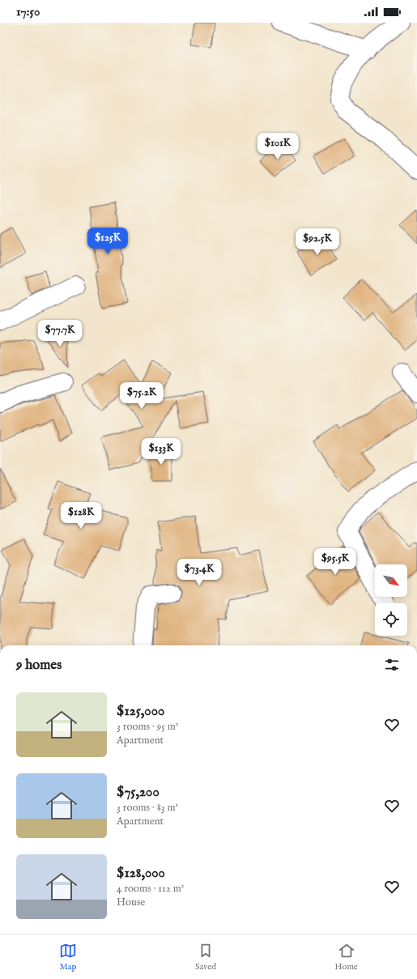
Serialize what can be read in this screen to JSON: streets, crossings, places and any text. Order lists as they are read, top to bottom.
{
  "north": "bottom right",
  "page": {
    "status": "17:50",
    "price": [
      "$101K",
      "$125K",
      "$92.5K",
      "$77.7K",
      "$75.2K",
      "$133K",
      "$128K",
      "$95.5K",
      "$73.4K"
    ],
    "heading": "9 homes",
    "list": [
      {
        "name": "$125,000",
        "note": "3 rooms · 95 m² · Apartment"
      },
      {
        "name": "$75,200",
        "note": "3 rooms · 83 m² · Apartment"
      },
      {
        "name": "$128,000",
        "note": "4 rooms · 112 m² · House"
      }
    ],
    "tabs": ["Map", "Saved", "Home"]
  }
}
